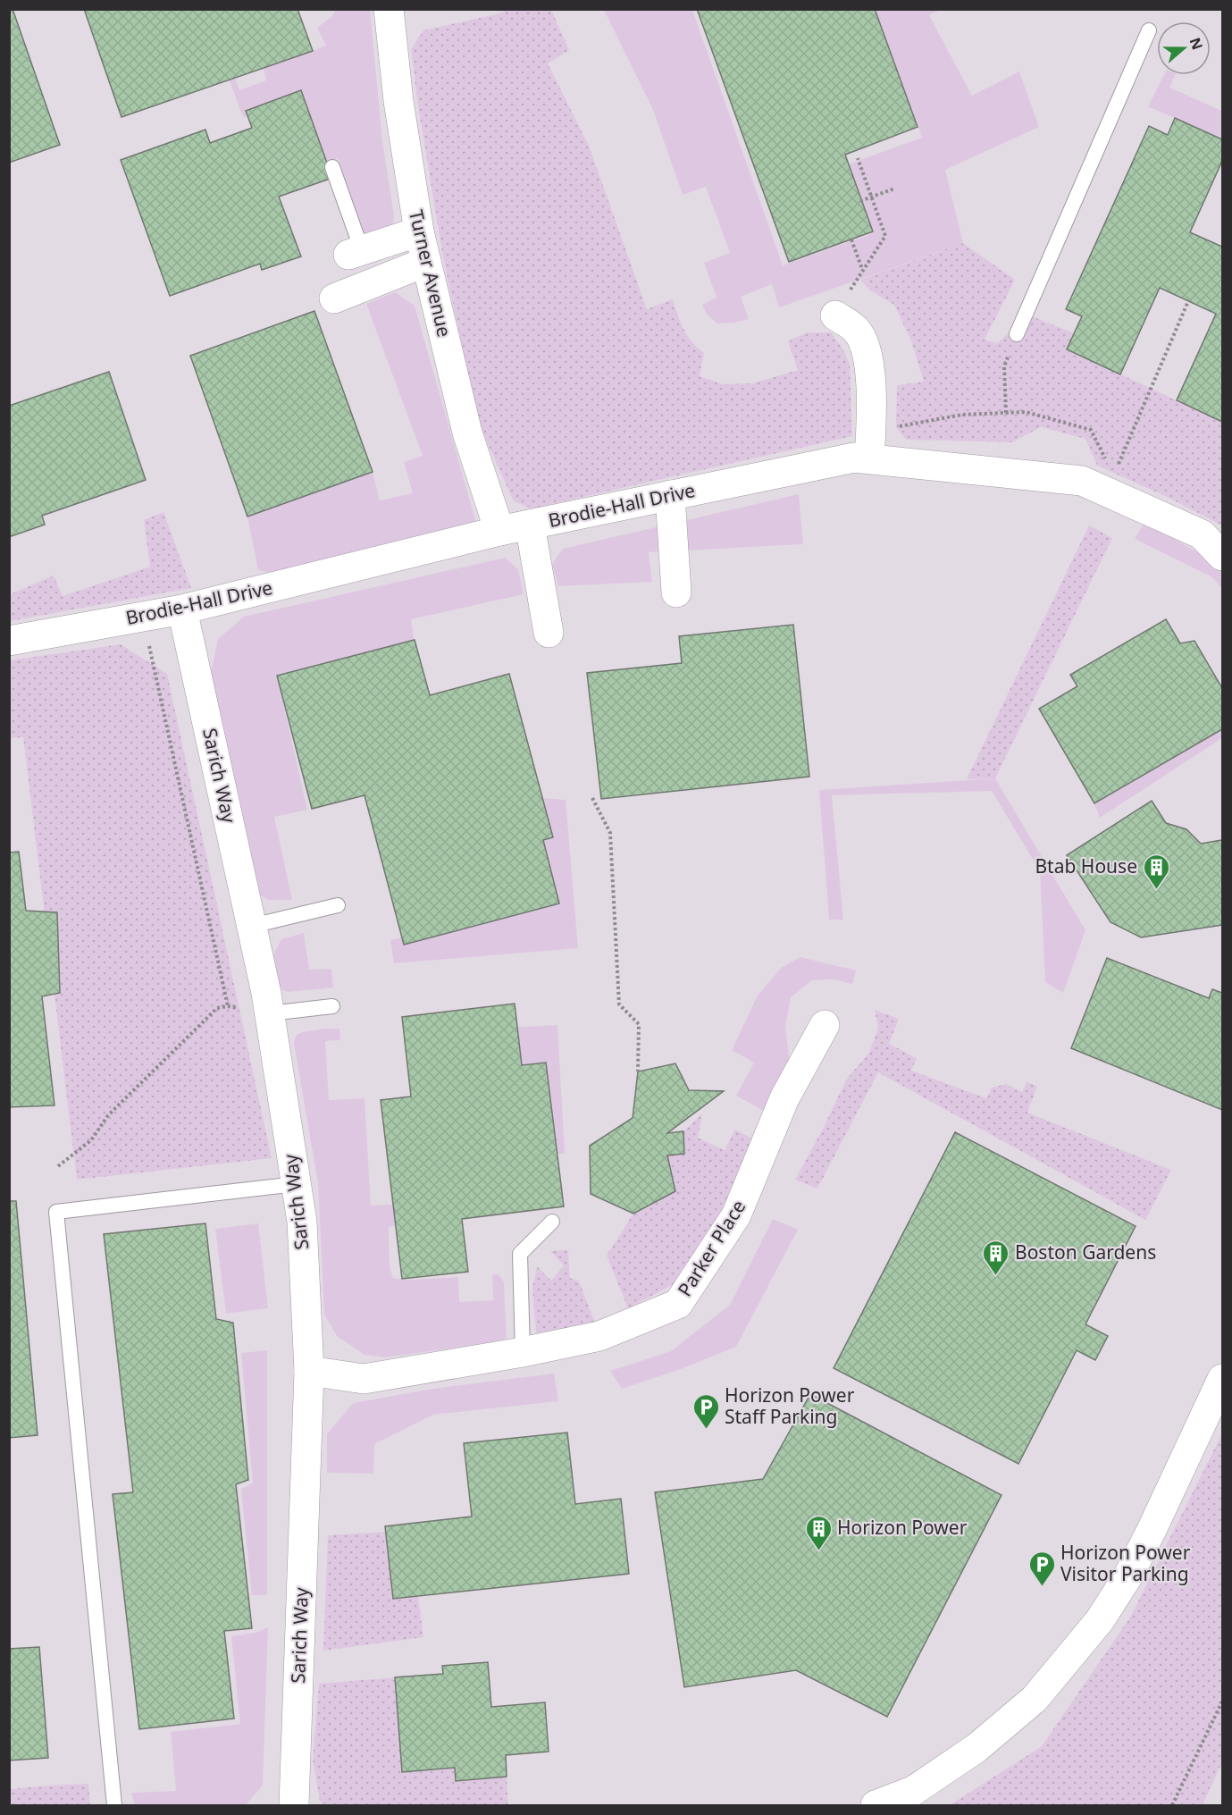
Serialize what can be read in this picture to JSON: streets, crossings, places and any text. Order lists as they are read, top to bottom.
{
  "streets": {
    "street": [
      "Turner Avenue",
      "Brodie-Hall Drive",
      "Sarich Way",
      "Parker Place"
    ]
  },
  "crossings": [
    ["Turner Avenue", "Brodie-Hall Drive"],
    ["Brodie-Hall Drive", "Sarich Way"],
    ["Sarich Way", "Parker Place"]
  ],
  "places": {
    "building": ["Btab House", "Boston Gardens", "Horizon Power"],
    "parking": ["Horizon Power Staff Parking", "Horizon Power Visitor Parking"]
  },
  "north": "right"
}
